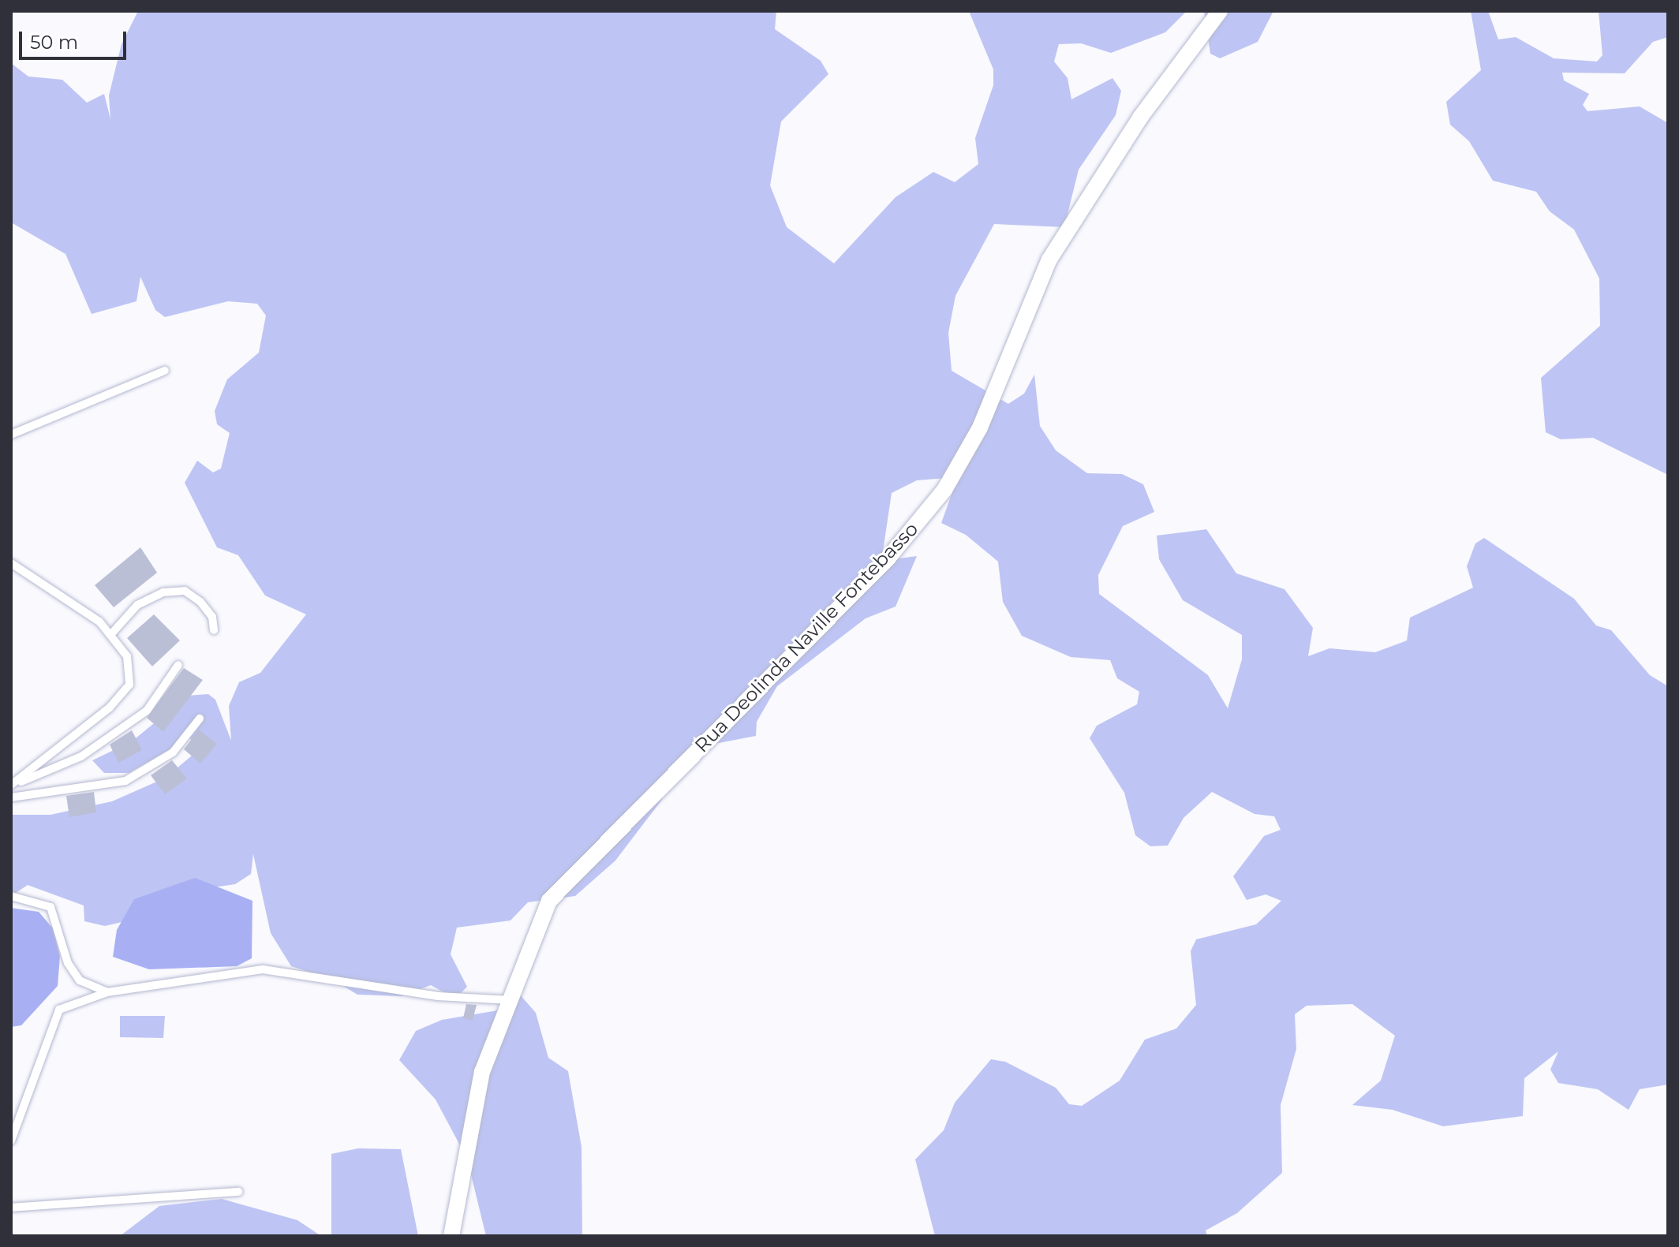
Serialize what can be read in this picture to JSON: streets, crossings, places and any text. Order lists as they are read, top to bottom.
{
  "streets": {
    "street": ["Rua Deolinda Naville Fontebasso"]
  },
  "scale_bar": "50 m"
}
